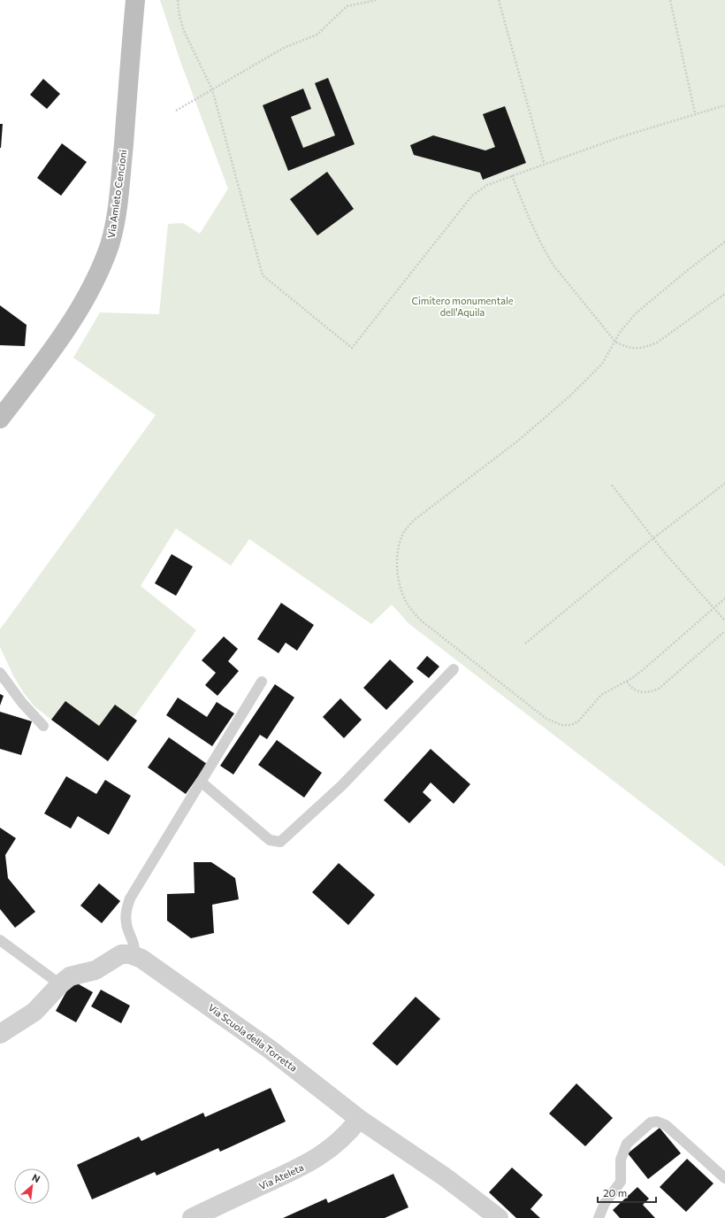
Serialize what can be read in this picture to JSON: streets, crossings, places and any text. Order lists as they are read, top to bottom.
{
  "streets": {
    "main road": ["Via Amleto Cencioni"],
    "street": ["Via Scuola della Torretta", "Via Ateleta"]
  },
  "crossings": [
    ["Via Scuola della Torretta", "Via Ateleta"]
  ],
  "parks": ["Cimitero monumentale dell'Aquila"],
  "scale_bar": "20 m",
  "north": "top right"
}
